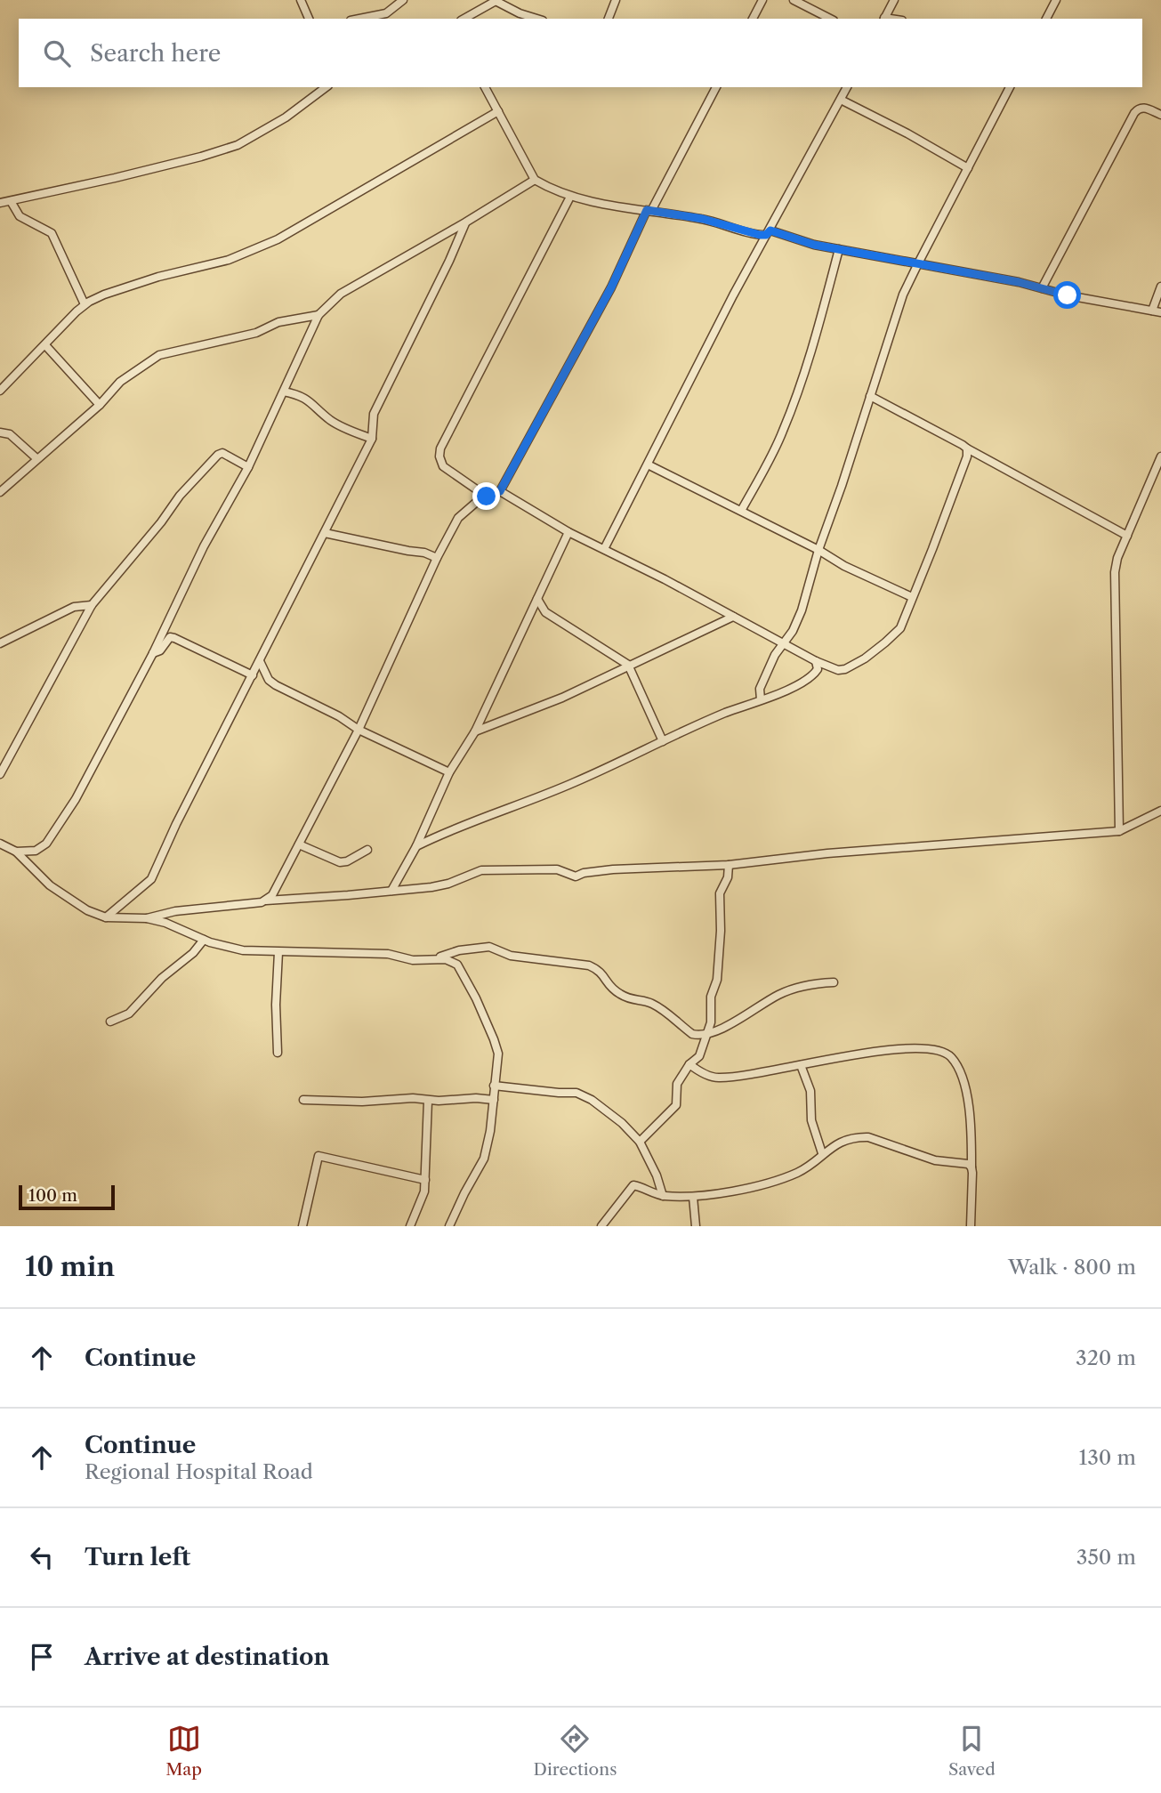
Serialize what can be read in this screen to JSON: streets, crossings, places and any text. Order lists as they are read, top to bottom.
{
  "scale_bar": "100 m",
  "page": {
    "search": "Search here",
    "scale": "100 m",
    "heading": ["10 min", "Walk · 800 m"],
    "list": [
      ["Continue", "320 m"],
      ["Continue", "Regional Hospital Road", "130 m"],
      ["Turn left", "350 m"],
      "Arrive at destination"
    ],
    "nav": ["Map", "Directions", "Saved"]
  }
}
